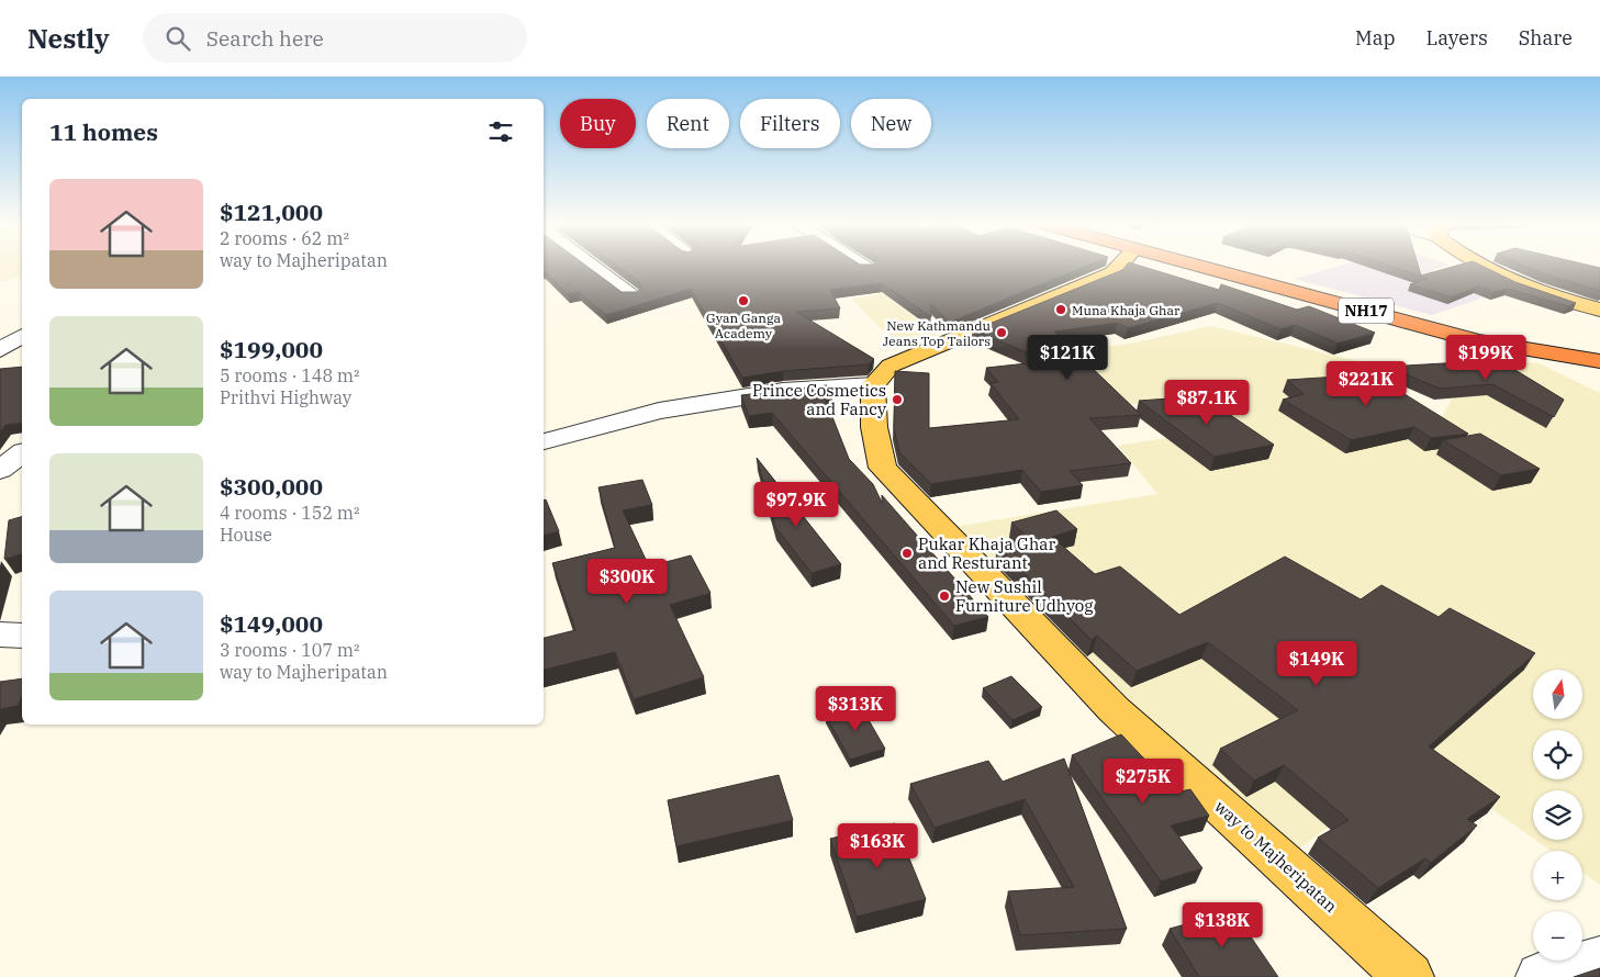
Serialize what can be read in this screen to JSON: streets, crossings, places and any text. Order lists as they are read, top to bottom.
{
  "streets": {
    "highway": ["NH17"],
    "main road": ["way to Majheripatan"]
  },
  "places": [
    "Gyan Ganga Academy",
    "Muna Khaja Ghar",
    "New Kathmandu Jeans Top Tailors",
    "Prince Cosmetics and Fancy",
    "Pukar Khaja Ghar and Resturant",
    "New Sushil Furniture Udhyog"
  ],
  "north": "top",
  "page": {
    "header": "Nestly",
    "search": "Search here",
    "nav": ["Map", "Layers", "Share"],
    "chip": [
      "Buy",
      "Rent",
      "Filters",
      "New"
    ],
    "heading": "11 homes",
    "list": [
      {
        "name": "$121,000",
        "note": "2 rooms · 62 m² · way to Majheripatan"
      },
      {
        "name": "$199,000",
        "note": "5 rooms · 148 m² · Prithvi Highway"
      },
      {
        "name": "$300,000",
        "note": "4 rooms · 152 m² · House"
      },
      {
        "name": "$149,000",
        "note": "3 rooms · 107 m² · way to Majheripatan"
      }
    ],
    "price": [
      "$121K",
      "$199K",
      "$221K",
      "$87.1K",
      "$97.9K",
      "$300K",
      "$149K",
      "$313K",
      "$275K",
      "$163K",
      "$138K"
    ],
    "map_buttons": ["+", "−"]
  }
}
